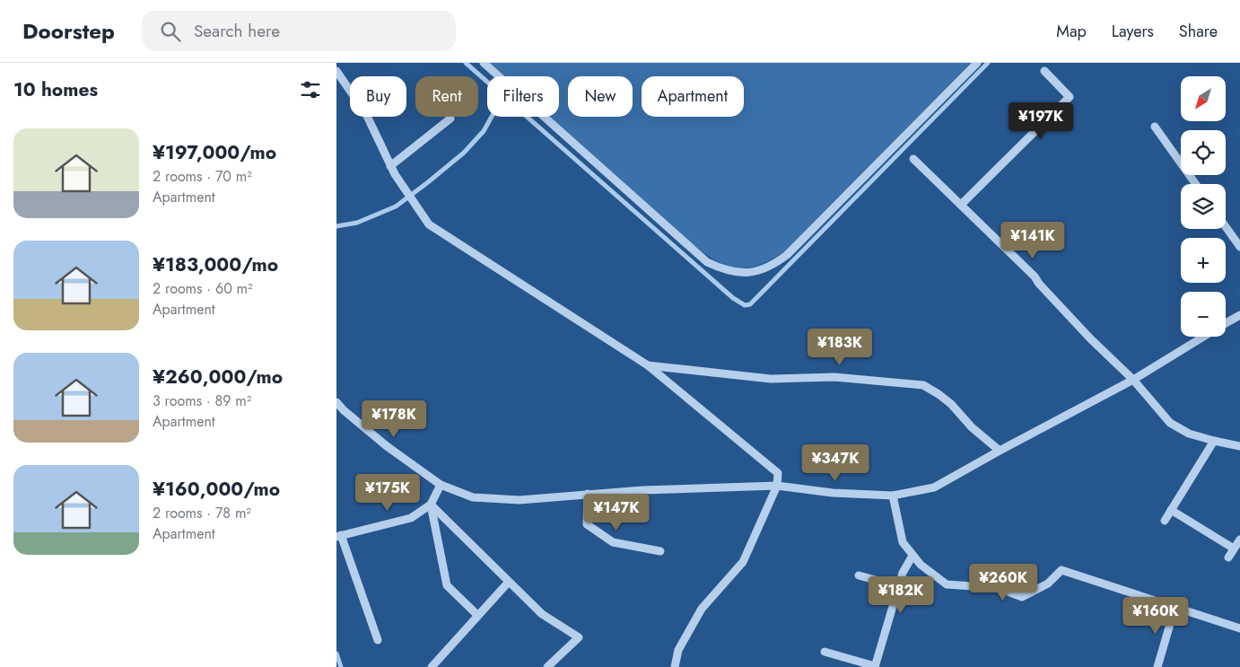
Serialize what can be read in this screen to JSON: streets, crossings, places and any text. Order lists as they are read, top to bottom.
{
  "north": "bottom left",
  "page": {
    "header": "Doorstep",
    "search": "Search here",
    "nav": ["Map", "Layers", "Share"],
    "heading": "10 homes",
    "map_buttons": ["+", "−"],
    "chip": [
      "Buy",
      "Rent",
      "Filters",
      "New",
      "Apartment"
    ],
    "price": [
      "¥197K",
      "¥141K",
      "¥183K",
      "¥178K",
      "¥347K",
      "¥175K",
      "¥147K",
      "¥260K",
      "¥182K",
      "¥160K"
    ],
    "list": [
      {
        "name": "¥197,000/mo",
        "note": "2 rooms · 70 m² · Apartment"
      },
      {
        "name": "¥183,000/mo",
        "note": "2 rooms · 60 m² · Apartment"
      },
      {
        "name": "¥260,000/mo",
        "note": "3 rooms · 89 m² · Apartment"
      },
      {
        "name": "¥160,000/mo",
        "note": "2 rooms · 78 m² · Apartment"
      }
    ]
  }
}
